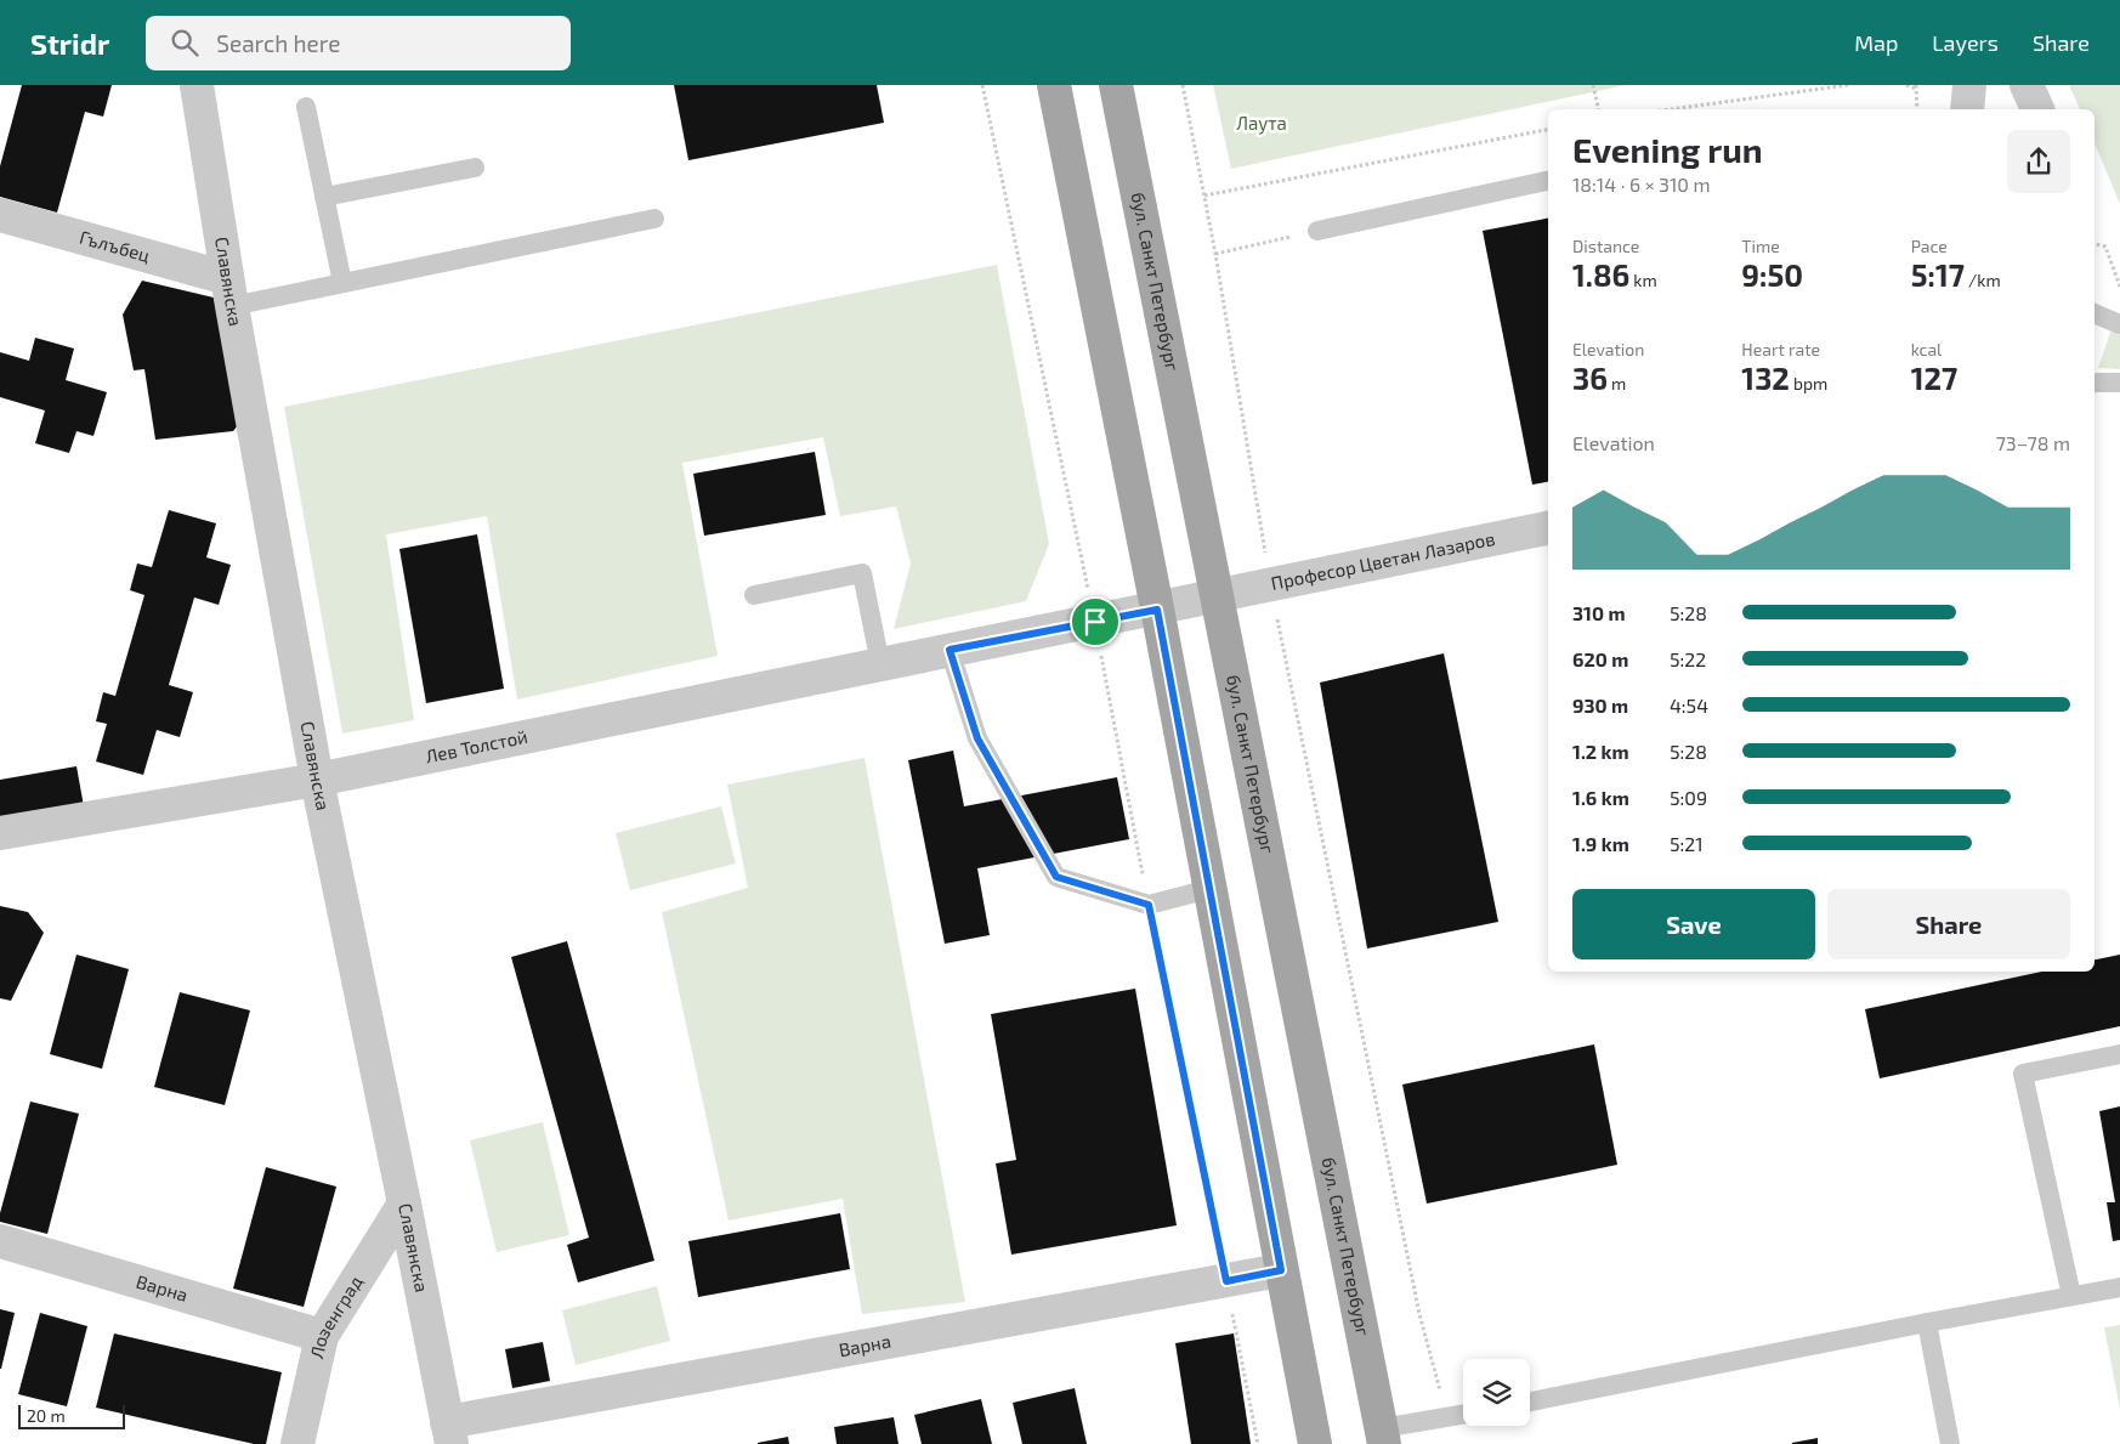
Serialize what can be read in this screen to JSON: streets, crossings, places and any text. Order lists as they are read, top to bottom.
{
  "streets": {
    "main road": ["бул. Санкт Петербург"],
    "street": [
      "Гълъбец",
      "Славянска",
      "Професор Цветан Лазаров",
      "Лев Толстой",
      "Варна",
      "Лозенград"
    ]
  },
  "crossings": [
    ["Гълъбец", "Славянска"],
    ["Славянска", "Лев Толстой"],
    ["Славянска", "Варна"],
    ["Славянска", "Лозенград"],
    ["бул. Санкт Петербург", "Професор Цветан Лазаров"],
    ["Професор Цветан Лазаров", "Лев Толстой"],
    ["Варна", "Лозенград"]
  ],
  "parks": ["Лаута"],
  "scale_bar": "20 m",
  "page": {
    "header": "Stridr",
    "search": "Search here",
    "nav": ["Map", "Layers", "Share"],
    "heading": ["Evening run", "18:14 · 6 × 310 m"],
    "stats": [
      ["Distance", "1.86 km"],
      ["Time", "9:50"],
      ["Pace", "5:17 /km"],
      ["Elevation", "36 m"],
      ["Heart rate", "132 bpm"],
      ["kcal", "127"]
    ],
    "chart": ["Elevation", "73–78 m"],
    "list": [
      {
        "name": "310 m",
        "note": "5:28"
      },
      {
        "name": "620 m",
        "note": "5:22"
      },
      {
        "name": "930 m",
        "note": "4:54"
      },
      {
        "name": "1.2 km",
        "note": "5:28"
      },
      {
        "name": "1.6 km",
        "note": "5:09"
      },
      {
        "name": "1.9 km",
        "note": "5:21"
      }
    ],
    "buttons": ["Save", "Share"],
    "scale": "20 m"
  }
}
